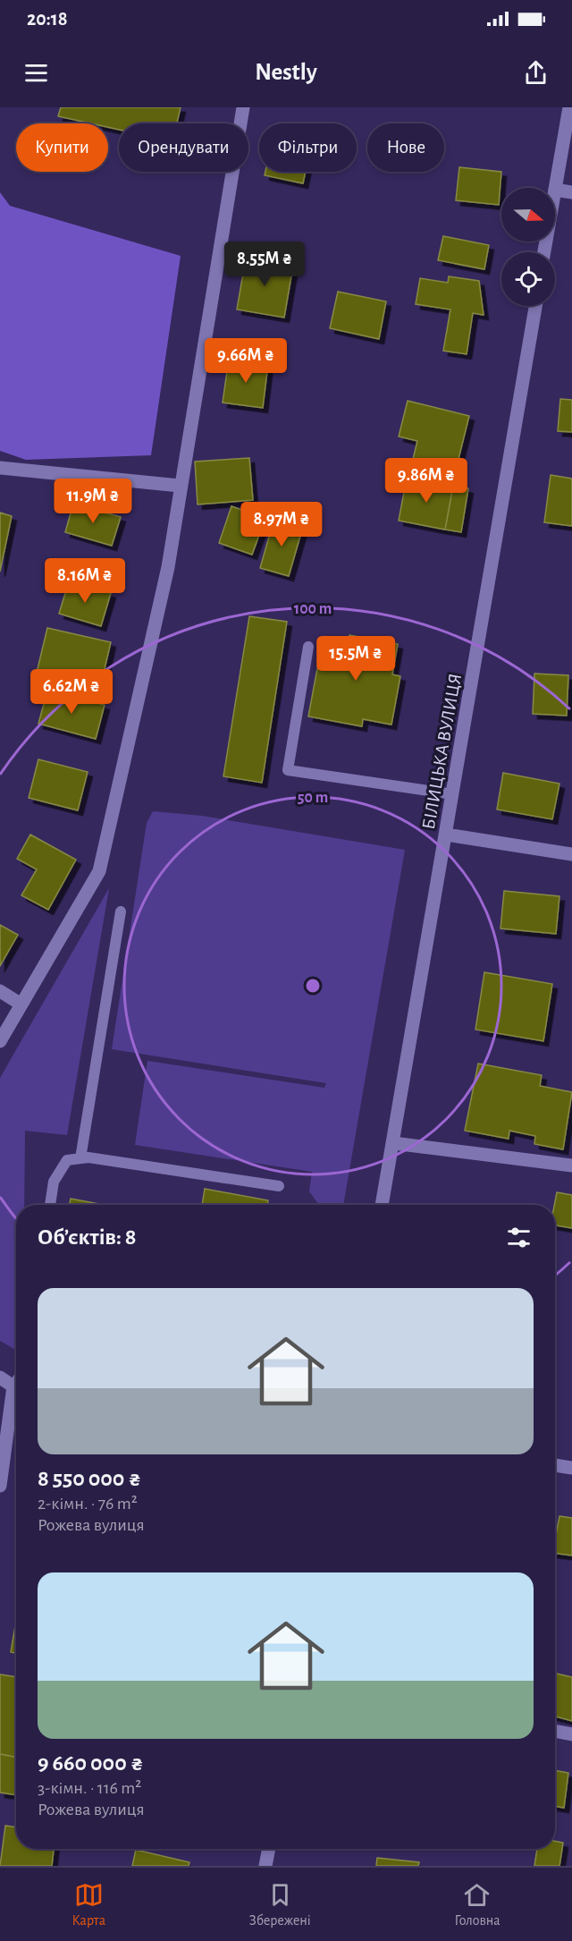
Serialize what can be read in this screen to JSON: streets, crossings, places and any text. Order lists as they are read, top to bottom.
{
  "streets": {
    "street": ["БІЛИЦЬКА ВУЛИЦЯ"]
  },
  "north": "right",
  "page": {
    "status": "20:18",
    "header": "Nestly",
    "chip": [
      "Купити",
      "Орендувати",
      "Фільтри",
      "Нове"
    ],
    "price": [
      "8.55M ₴",
      "9.66M ₴",
      "9.86M ₴",
      "11.9M ₴",
      "8.97M ₴",
      "8.16M ₴",
      "15.5M ₴",
      "6.62M ₴"
    ],
    "heading": "Об’єктів: 8",
    "list": [
      {
        "name": "8 550 000 ₴",
        "note": "2-кімн. · 76 m² · Рожева вулиця"
      },
      {
        "name": "9 660 000 ₴",
        "note": "3-кімн. · 116 m² · Рожева вулиця"
      }
    ],
    "tabs": ["Карта", "Збережені", "Головна"]
  },
  "rings": ["100 m", "50 m"]
}
